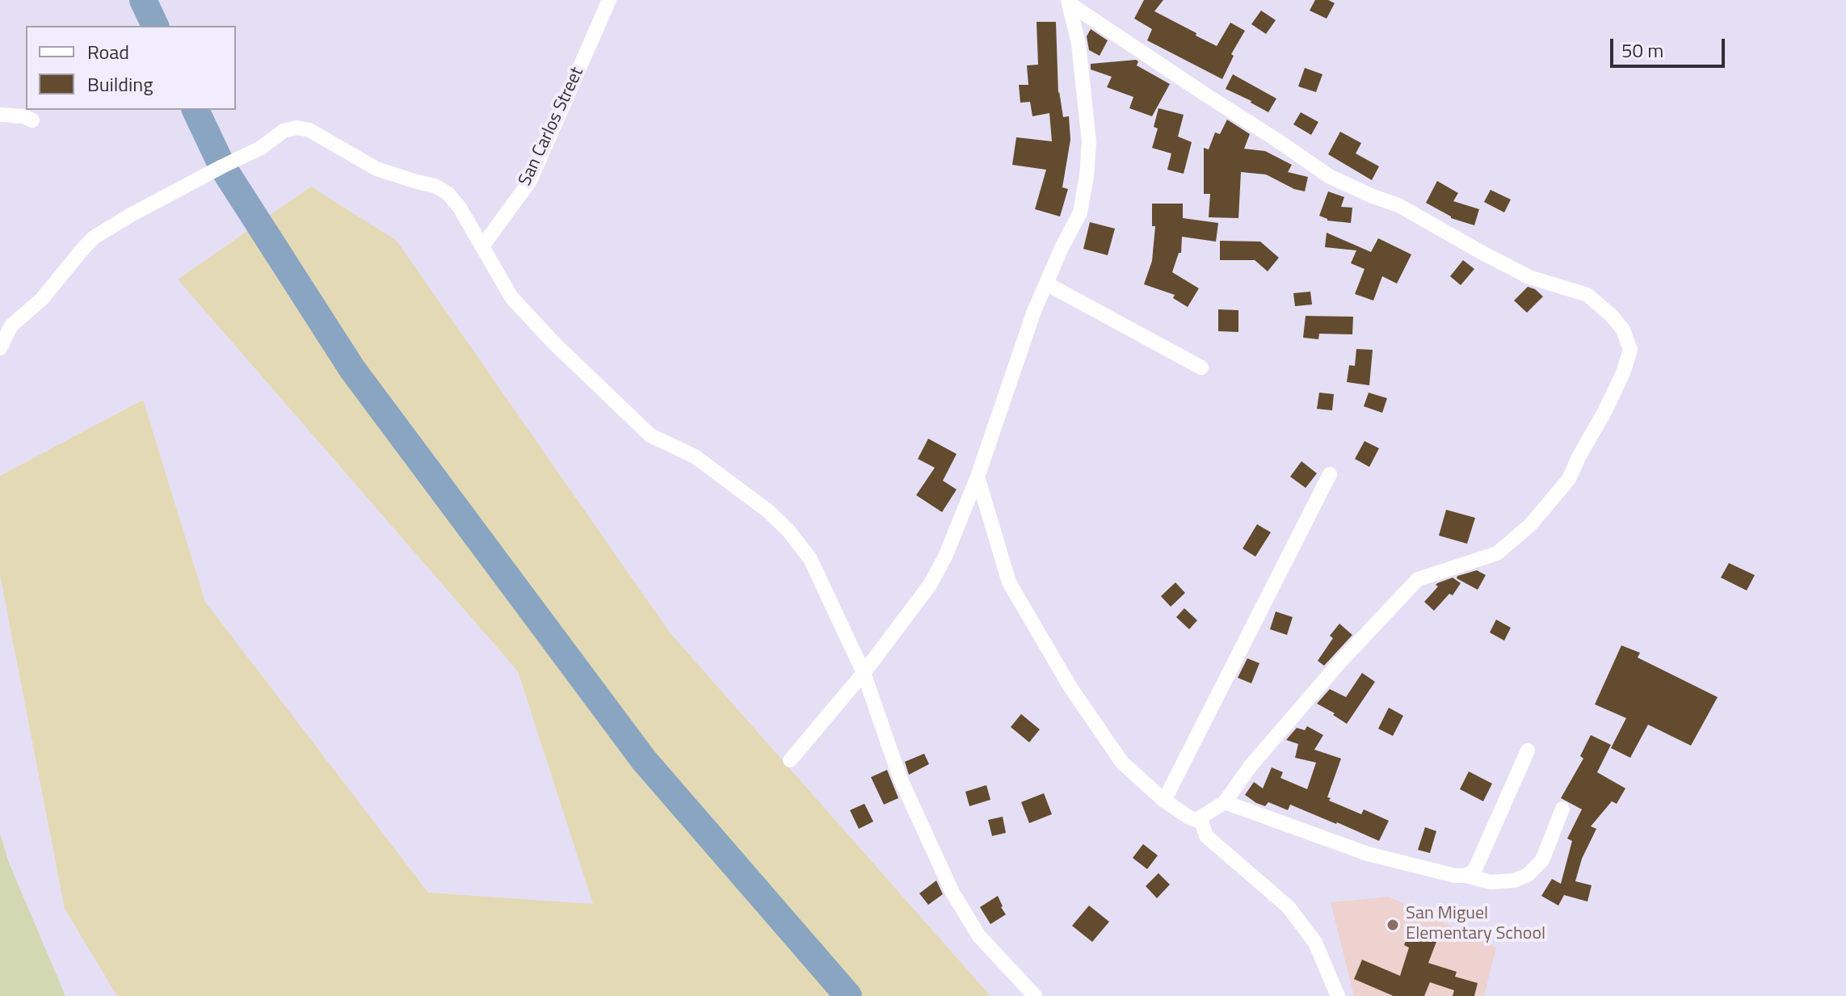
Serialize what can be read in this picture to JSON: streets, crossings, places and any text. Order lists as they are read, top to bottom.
{
  "streets": {
    "street": ["San Carlos Street"]
  },
  "places": ["San Miguel Elementary School"],
  "legend": ["Road", "Building"],
  "scale_bar": "50 m"
}
